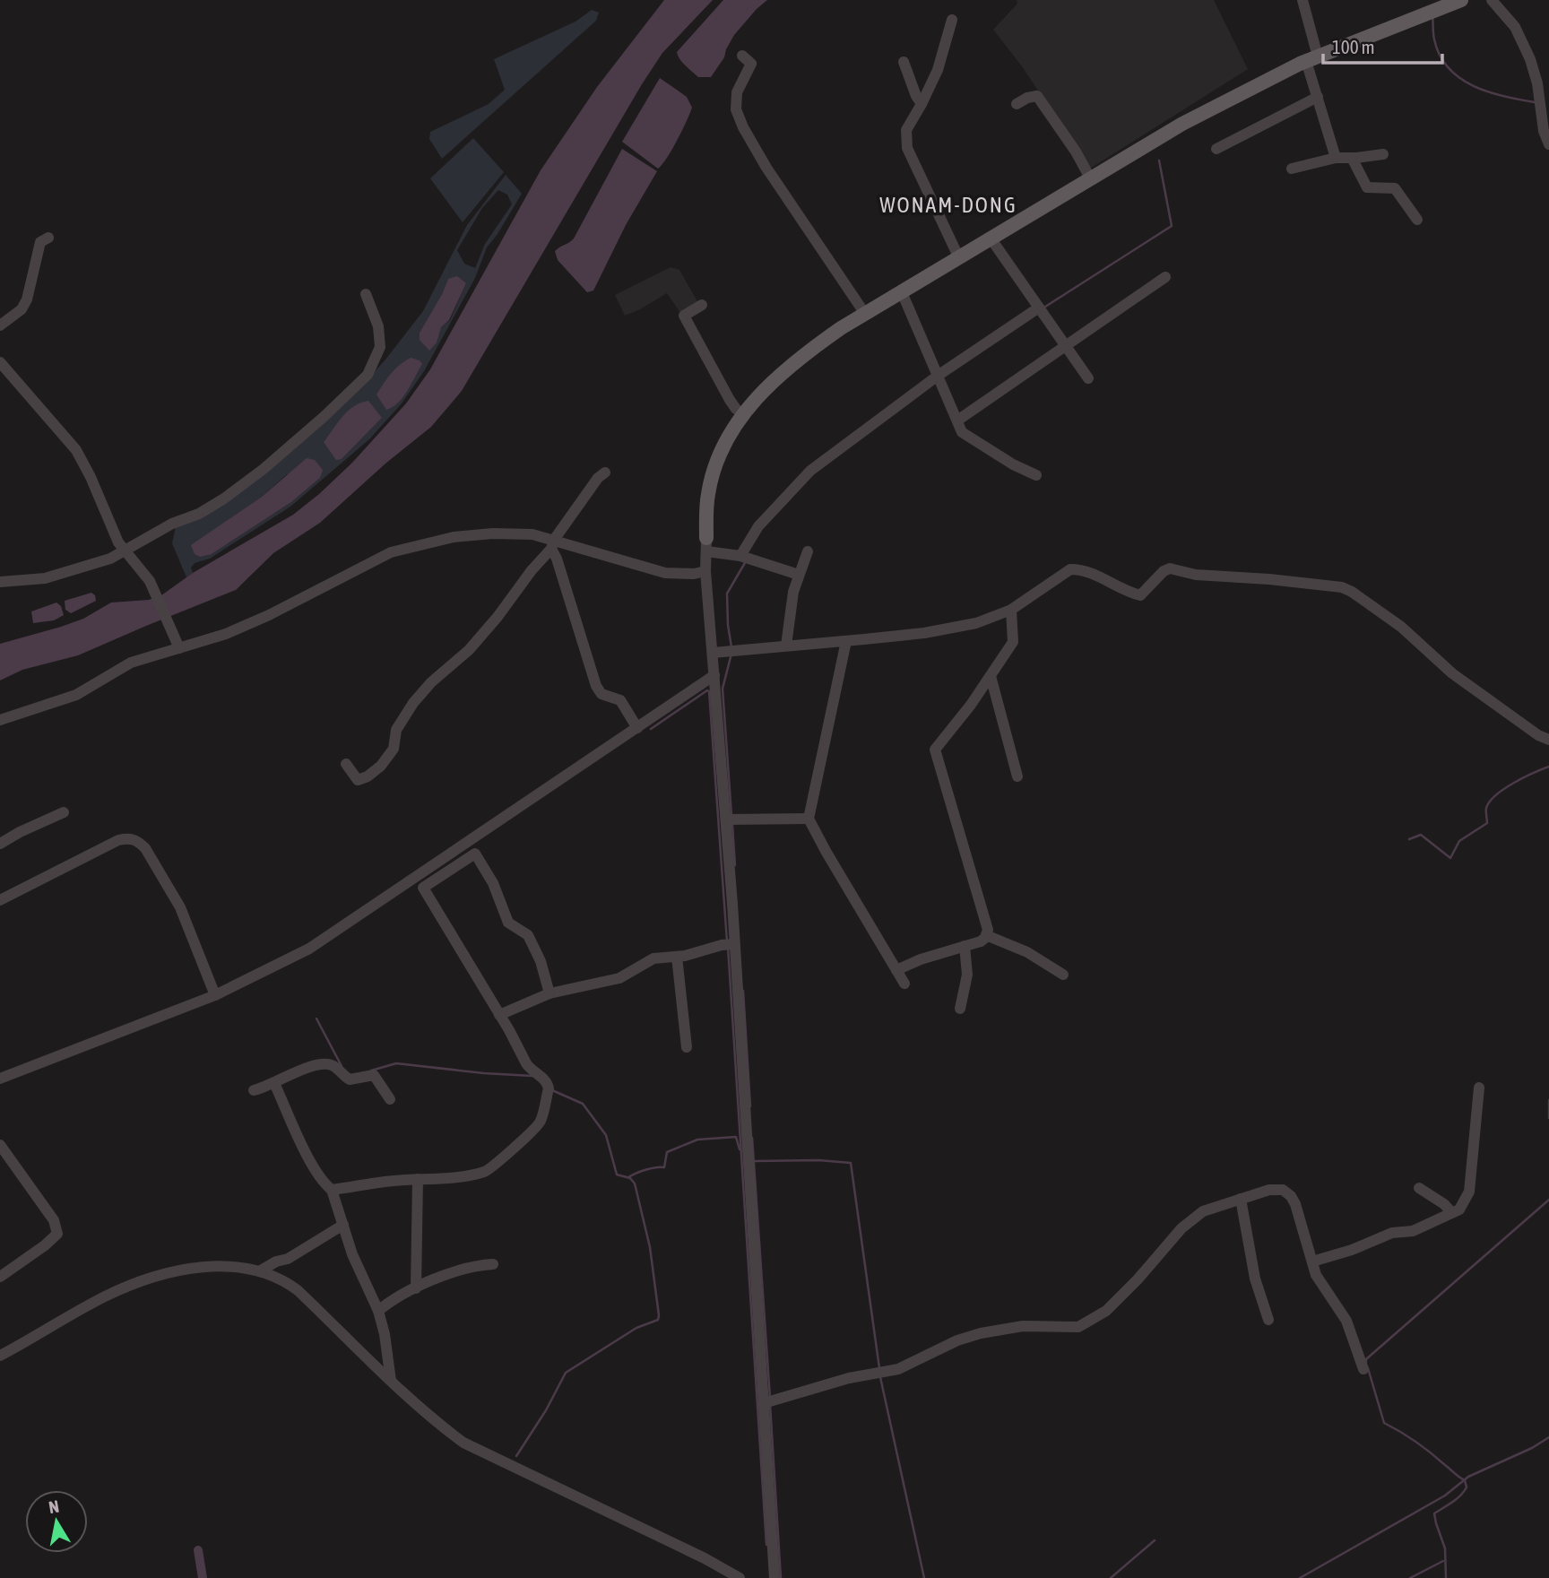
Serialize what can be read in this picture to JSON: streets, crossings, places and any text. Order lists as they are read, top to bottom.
{
  "districts": ["WONAM-DONG"],
  "scale_bar": "100 m",
  "north": "top"
}
